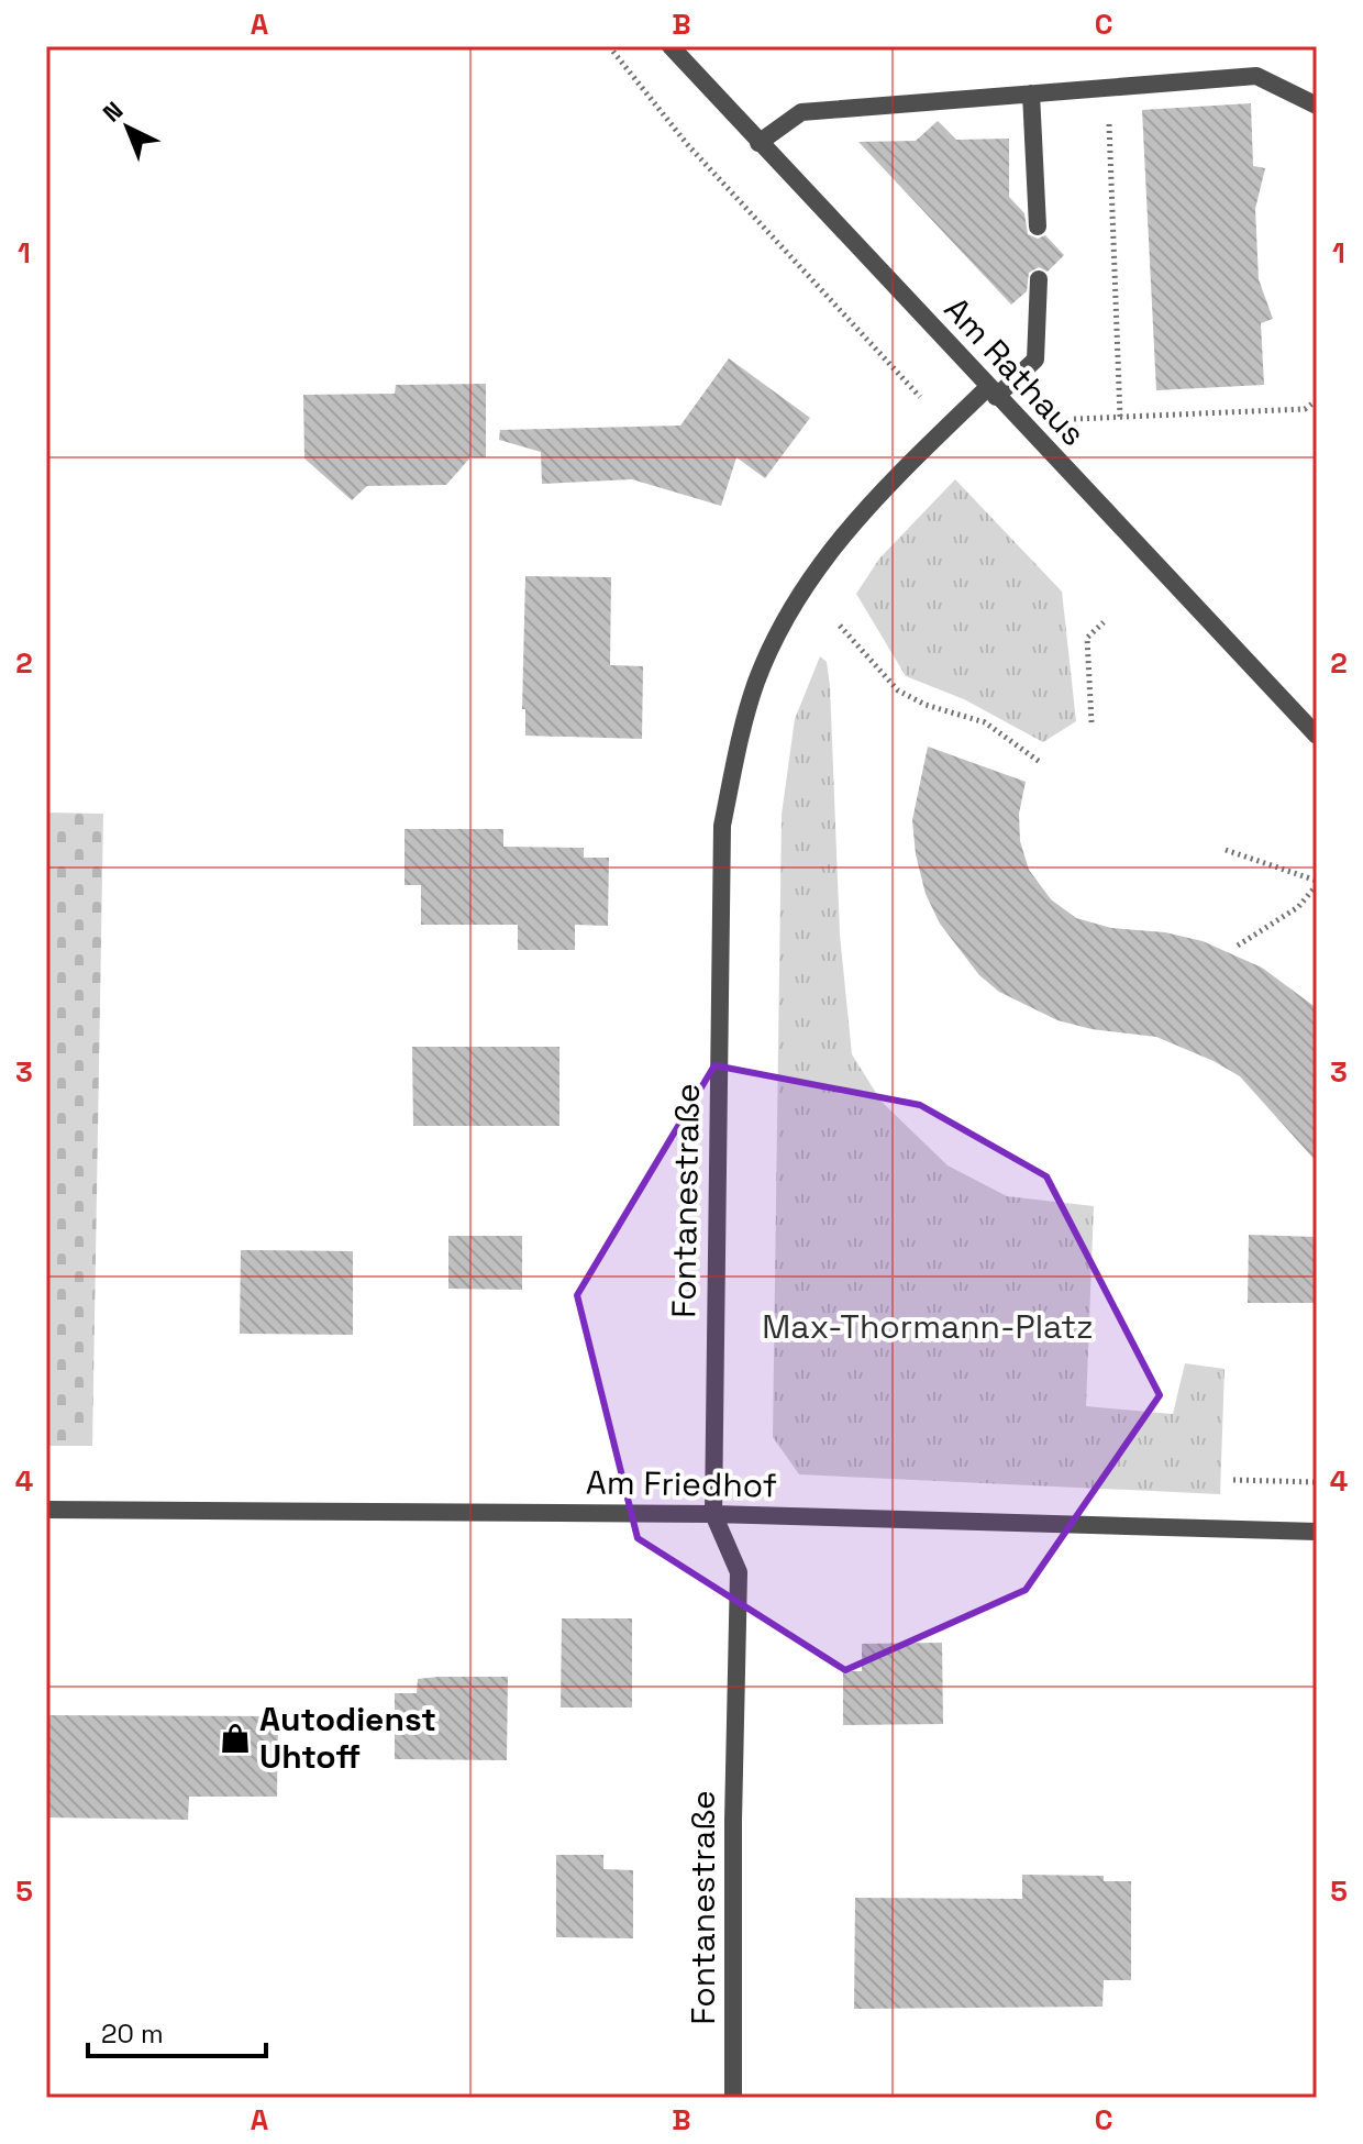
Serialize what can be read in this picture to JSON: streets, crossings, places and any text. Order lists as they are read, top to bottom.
{
  "streets": {
    "street": ["Am Rathaus", "Fontanestraße", "Am Friedhof"]
  },
  "crossings": [
    ["Am Rathaus", "Fontanestraße"],
    ["Fontanestraße", "Am Friedhof"]
  ],
  "parks": ["Max-Thormann-Platz"],
  "places": {
    "shop": ["Autodienst Uhtoff"]
  },
  "scale_bar": "20 m",
  "north": "top left",
  "grid": {
    "columns": ["A", "B", "C"],
    "rows": [
      "1",
      "2",
      "3",
      "4",
      "5"
    ]
  }
}
